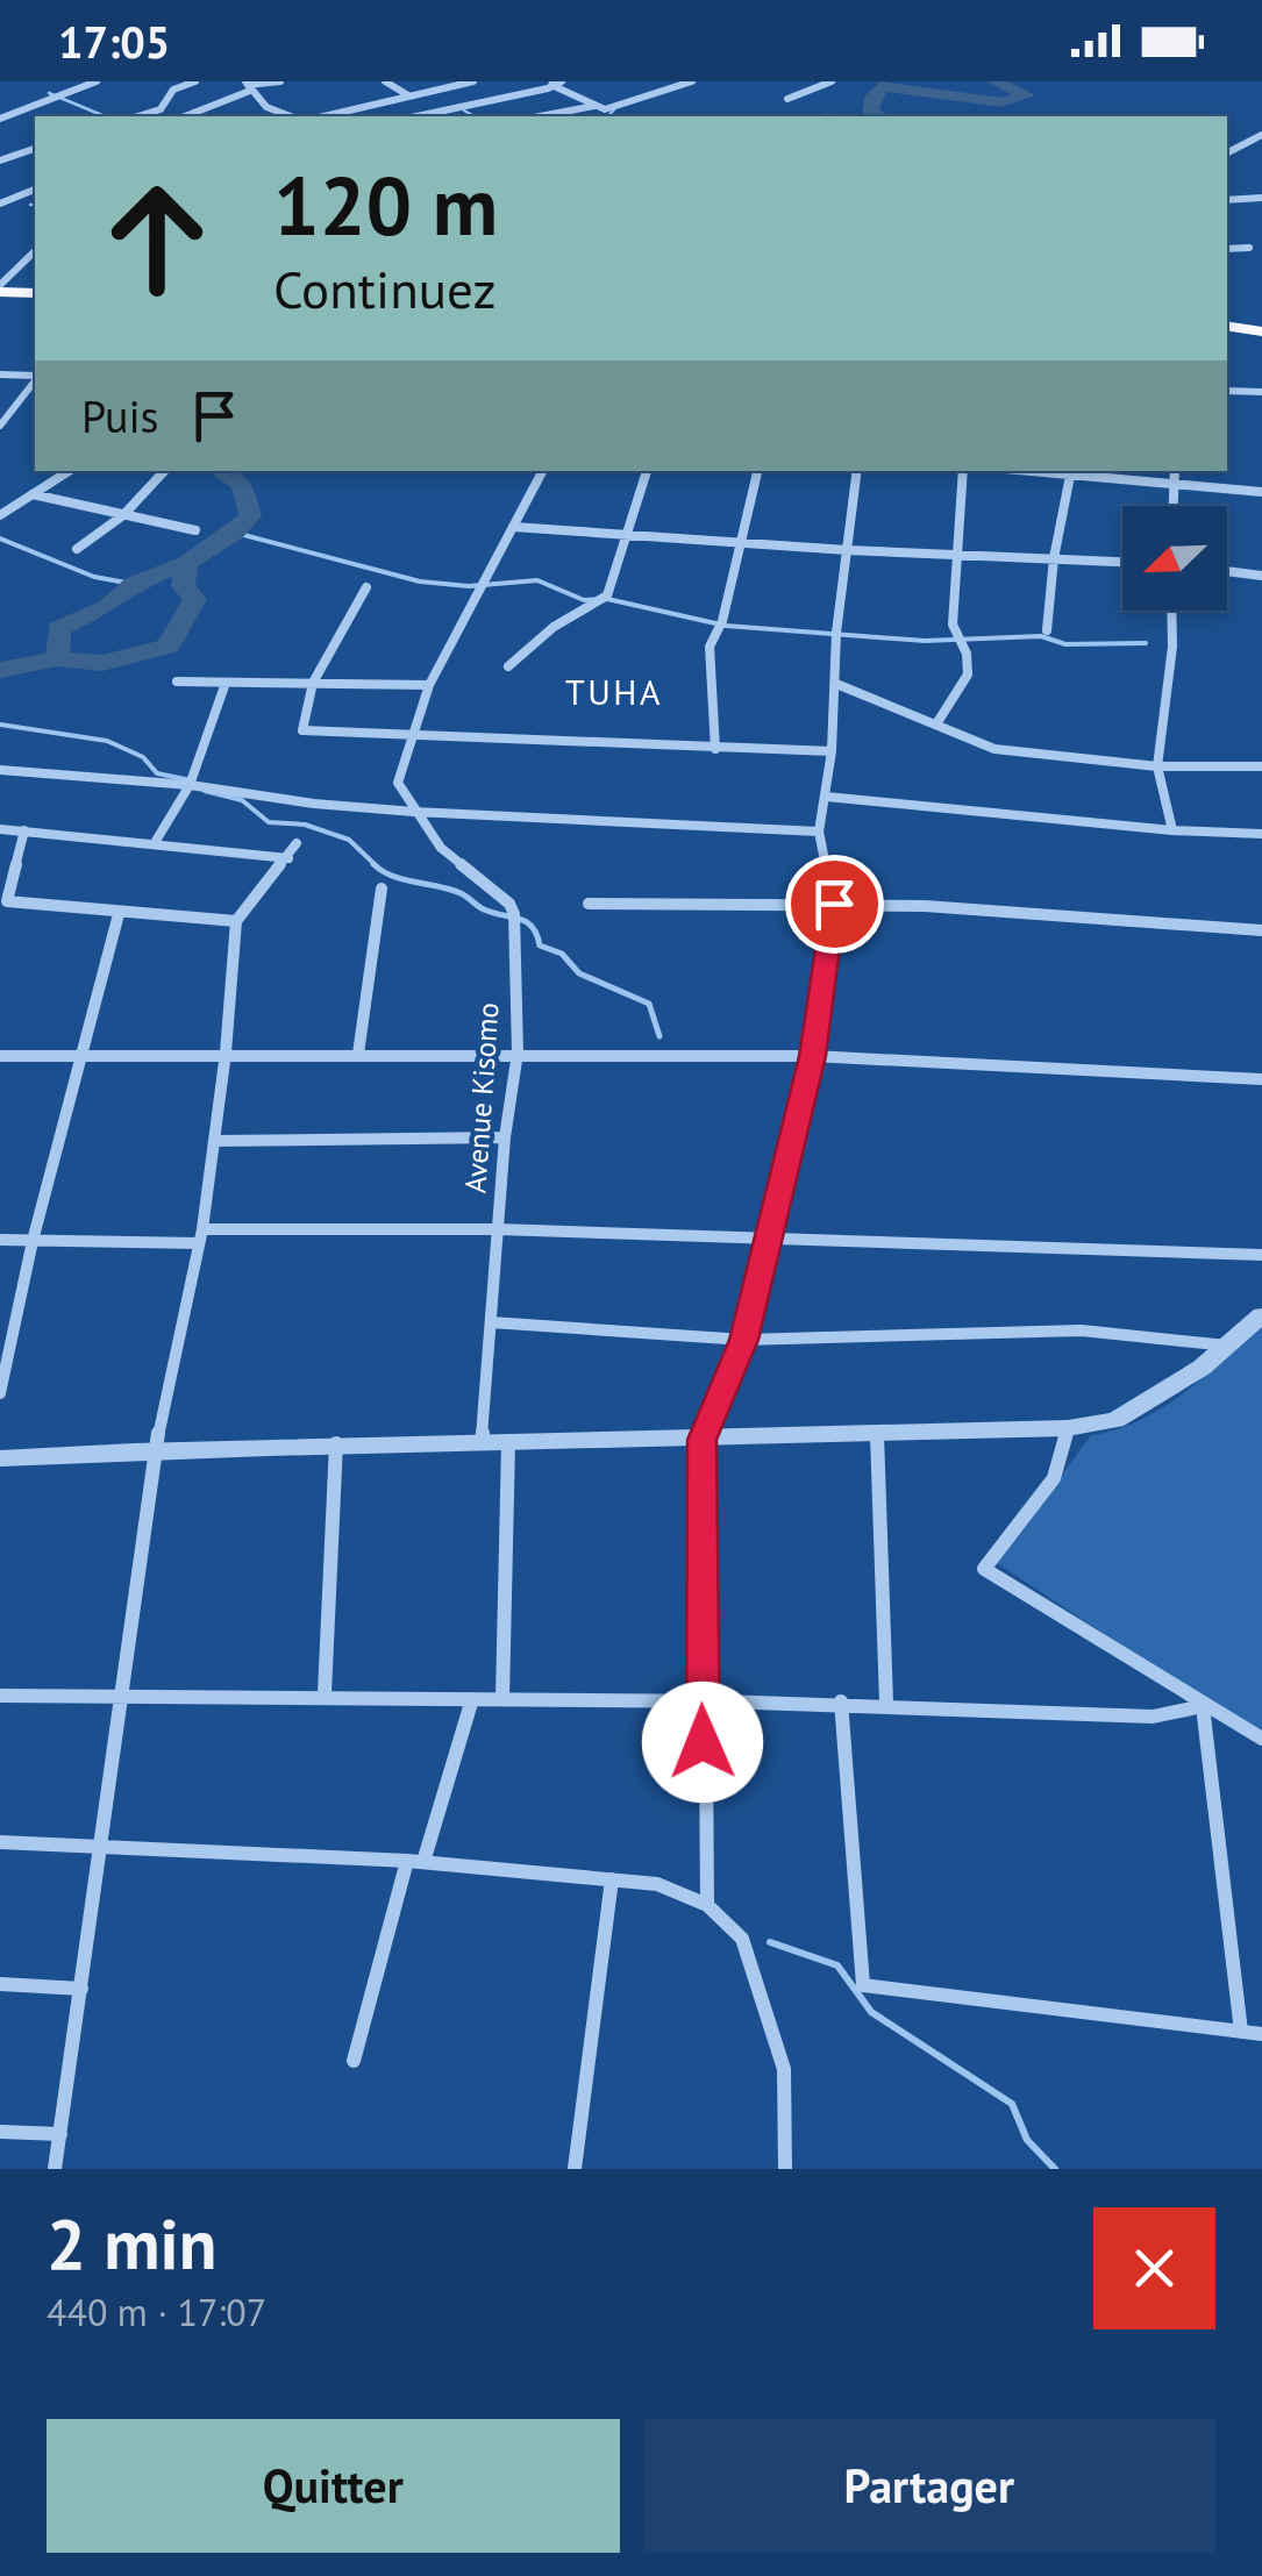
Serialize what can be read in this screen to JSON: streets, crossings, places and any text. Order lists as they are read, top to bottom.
{
  "streets": {
    "street": ["Avenue Kisomo"]
  },
  "districts": ["TUHA"],
  "north": "bottom left",
  "page": {
    "status": "17:05",
    "turn": ["120 m", "Continuez"],
    "then": "Puis",
    "heading": ["2 min", "440 m · 17:07"],
    "buttons": ["Quitter", "Partager"]
  }
}
